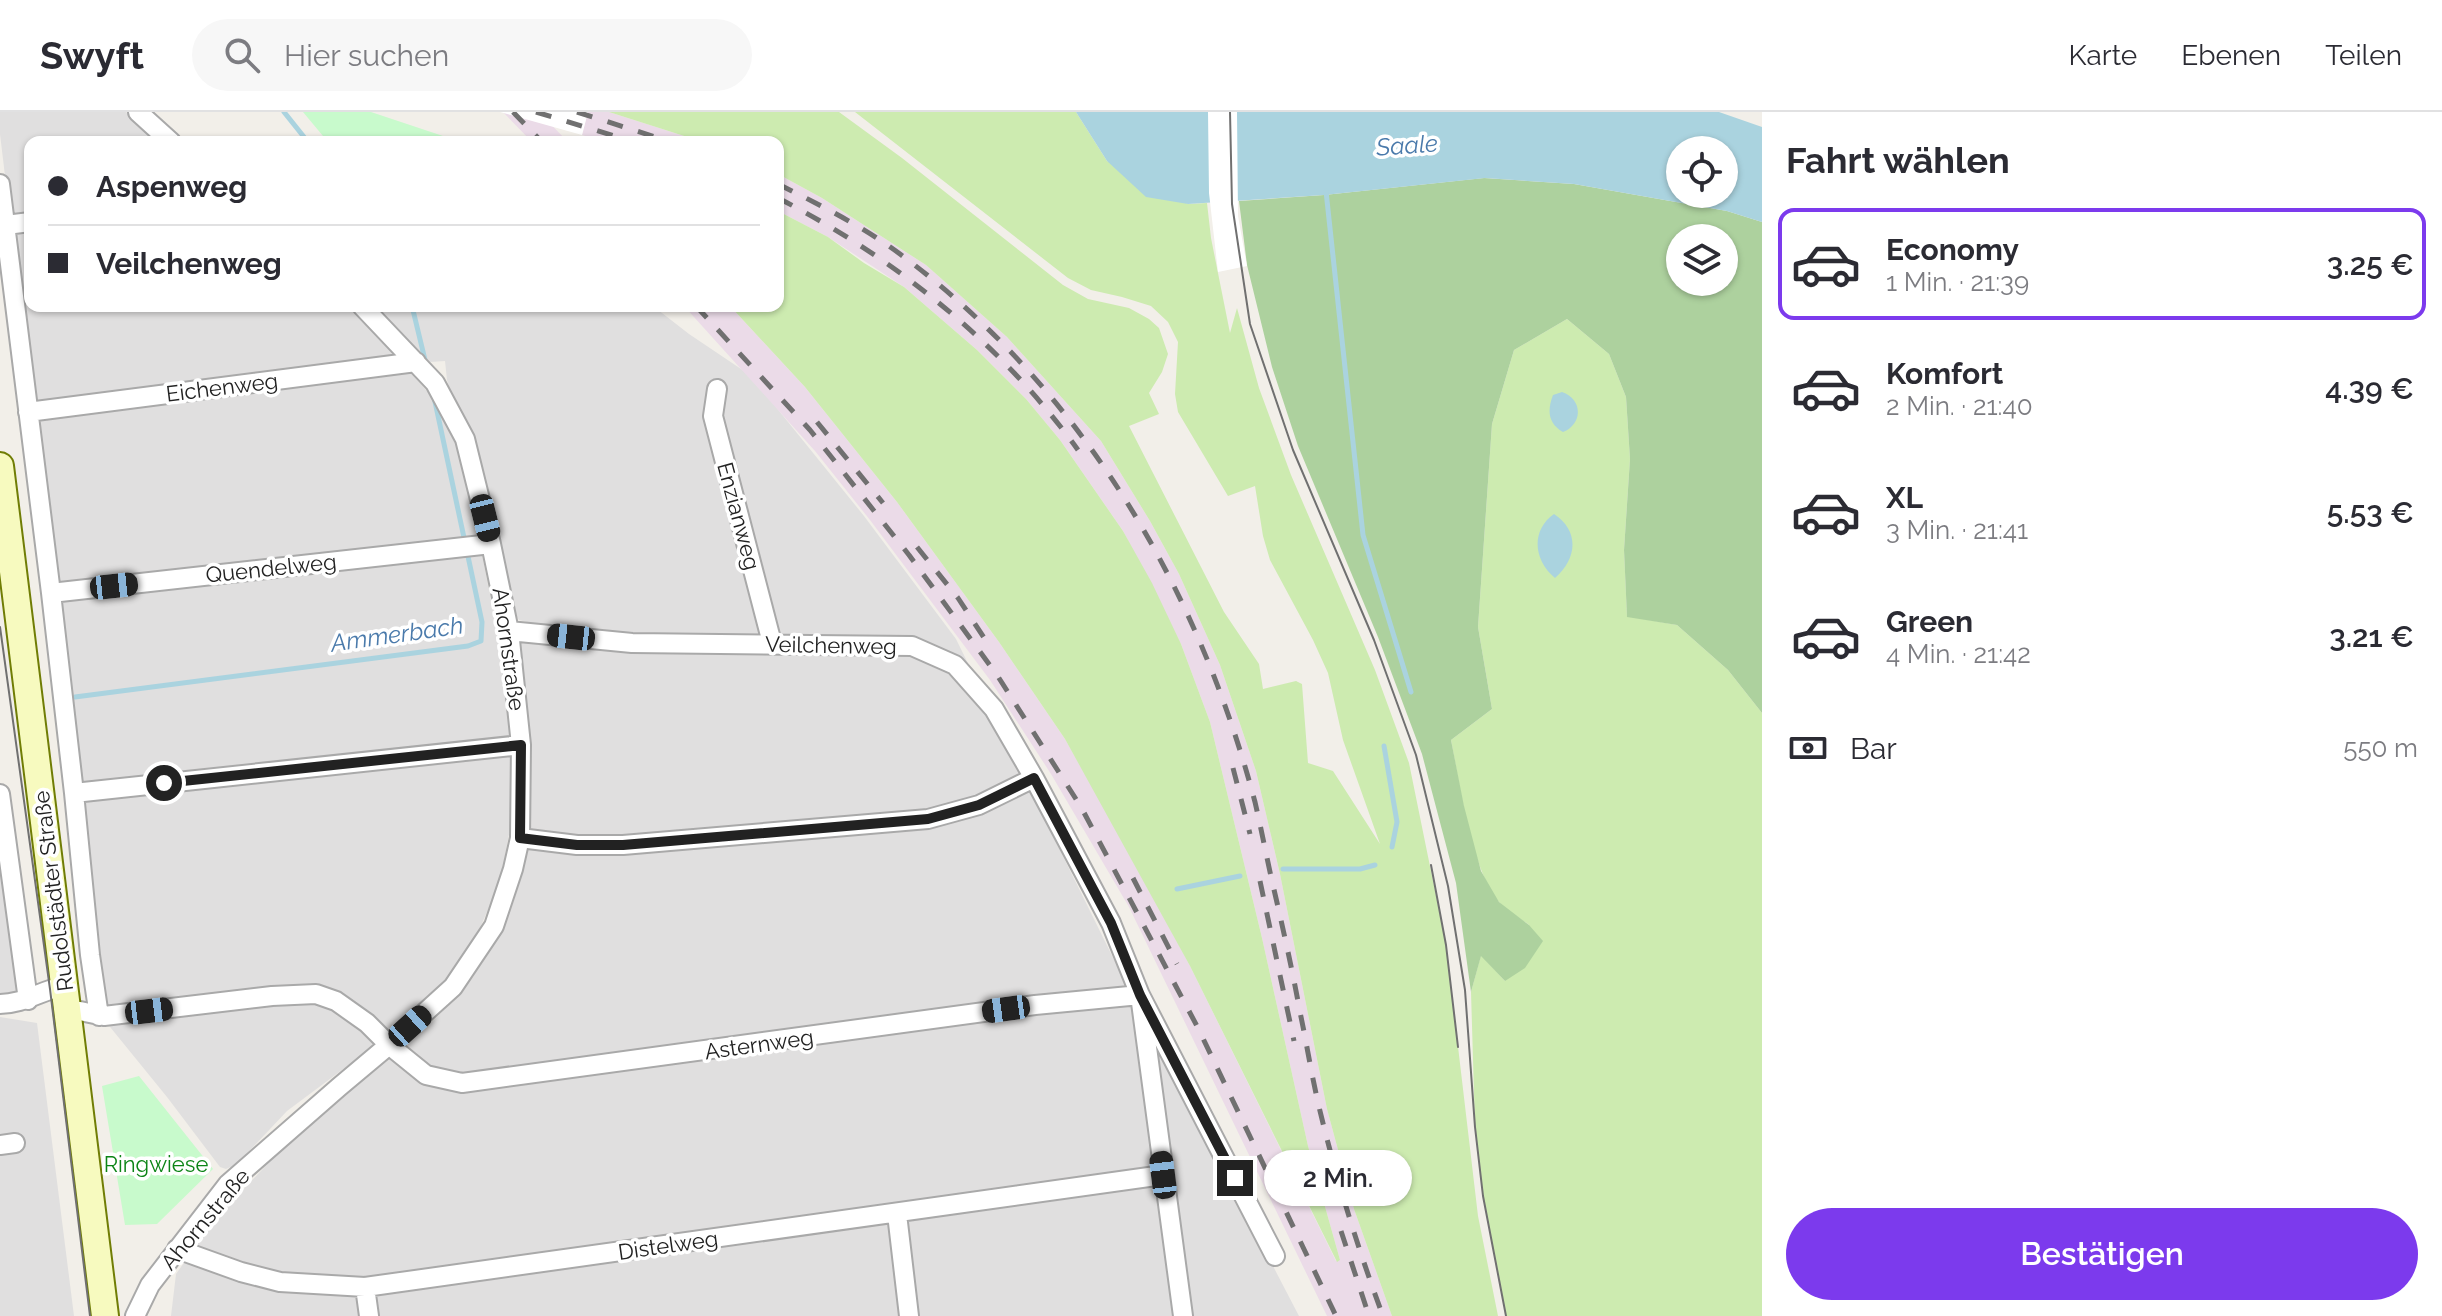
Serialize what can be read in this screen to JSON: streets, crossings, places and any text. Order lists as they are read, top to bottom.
{
  "streets": {
    "main road": ["Rudolstädter Straße"],
    "street": [
      "Eichenweg",
      "Enzianweg",
      "Quendelweg",
      "Veilchenweg",
      "Ahornstraße",
      "Asternweg",
      "Distelweg"
    ]
  },
  "crossings": [
    ["Eichenweg", "Ahornstraße"],
    ["Eichenweg", "Rudolstädter Straße"],
    ["Enzianweg", "Veilchenweg"],
    ["Quendelweg", "Ahornstraße"],
    ["Quendelweg", "Rudolstädter Straße"],
    ["Veilchenweg", "Ahornstraße"],
    ["Veilchenweg", "Asternweg"],
    ["Ahornstraße", "Asternweg"],
    ["Ahornstraße", "Distelweg"],
    ["Rudolstädter Straße", "Asternweg"]
  ],
  "water": ["Saale", "Ammerbach"],
  "parks": ["Ringwiese"],
  "page": {
    "header": "Swyft",
    "search": "Hier suchen",
    "nav": ["Karte", "Ebenen", "Teilen"],
    "heading": "Fahrt wählen",
    "banner": ["Aspenweg", "Veilchenweg"],
    "list": [
      {
        "name": "Economy",
        "note": "1 Min. · 21:39",
        "value": "3.25 €"
      },
      {
        "name": "Komfort",
        "note": "2 Min. · 21:40",
        "value": "4.39 €"
      },
      {
        "name": "XL",
        "note": "3 Min. · 21:41",
        "value": "5.53 €"
      },
      {
        "name": "Green",
        "note": "4 Min. · 21:42",
        "value": "3.21 €"
      }
    ],
    "pay": ["Bar", "550 m"],
    "bubble": "2 Min.",
    "buttons": "Bestätigen"
  }
}
